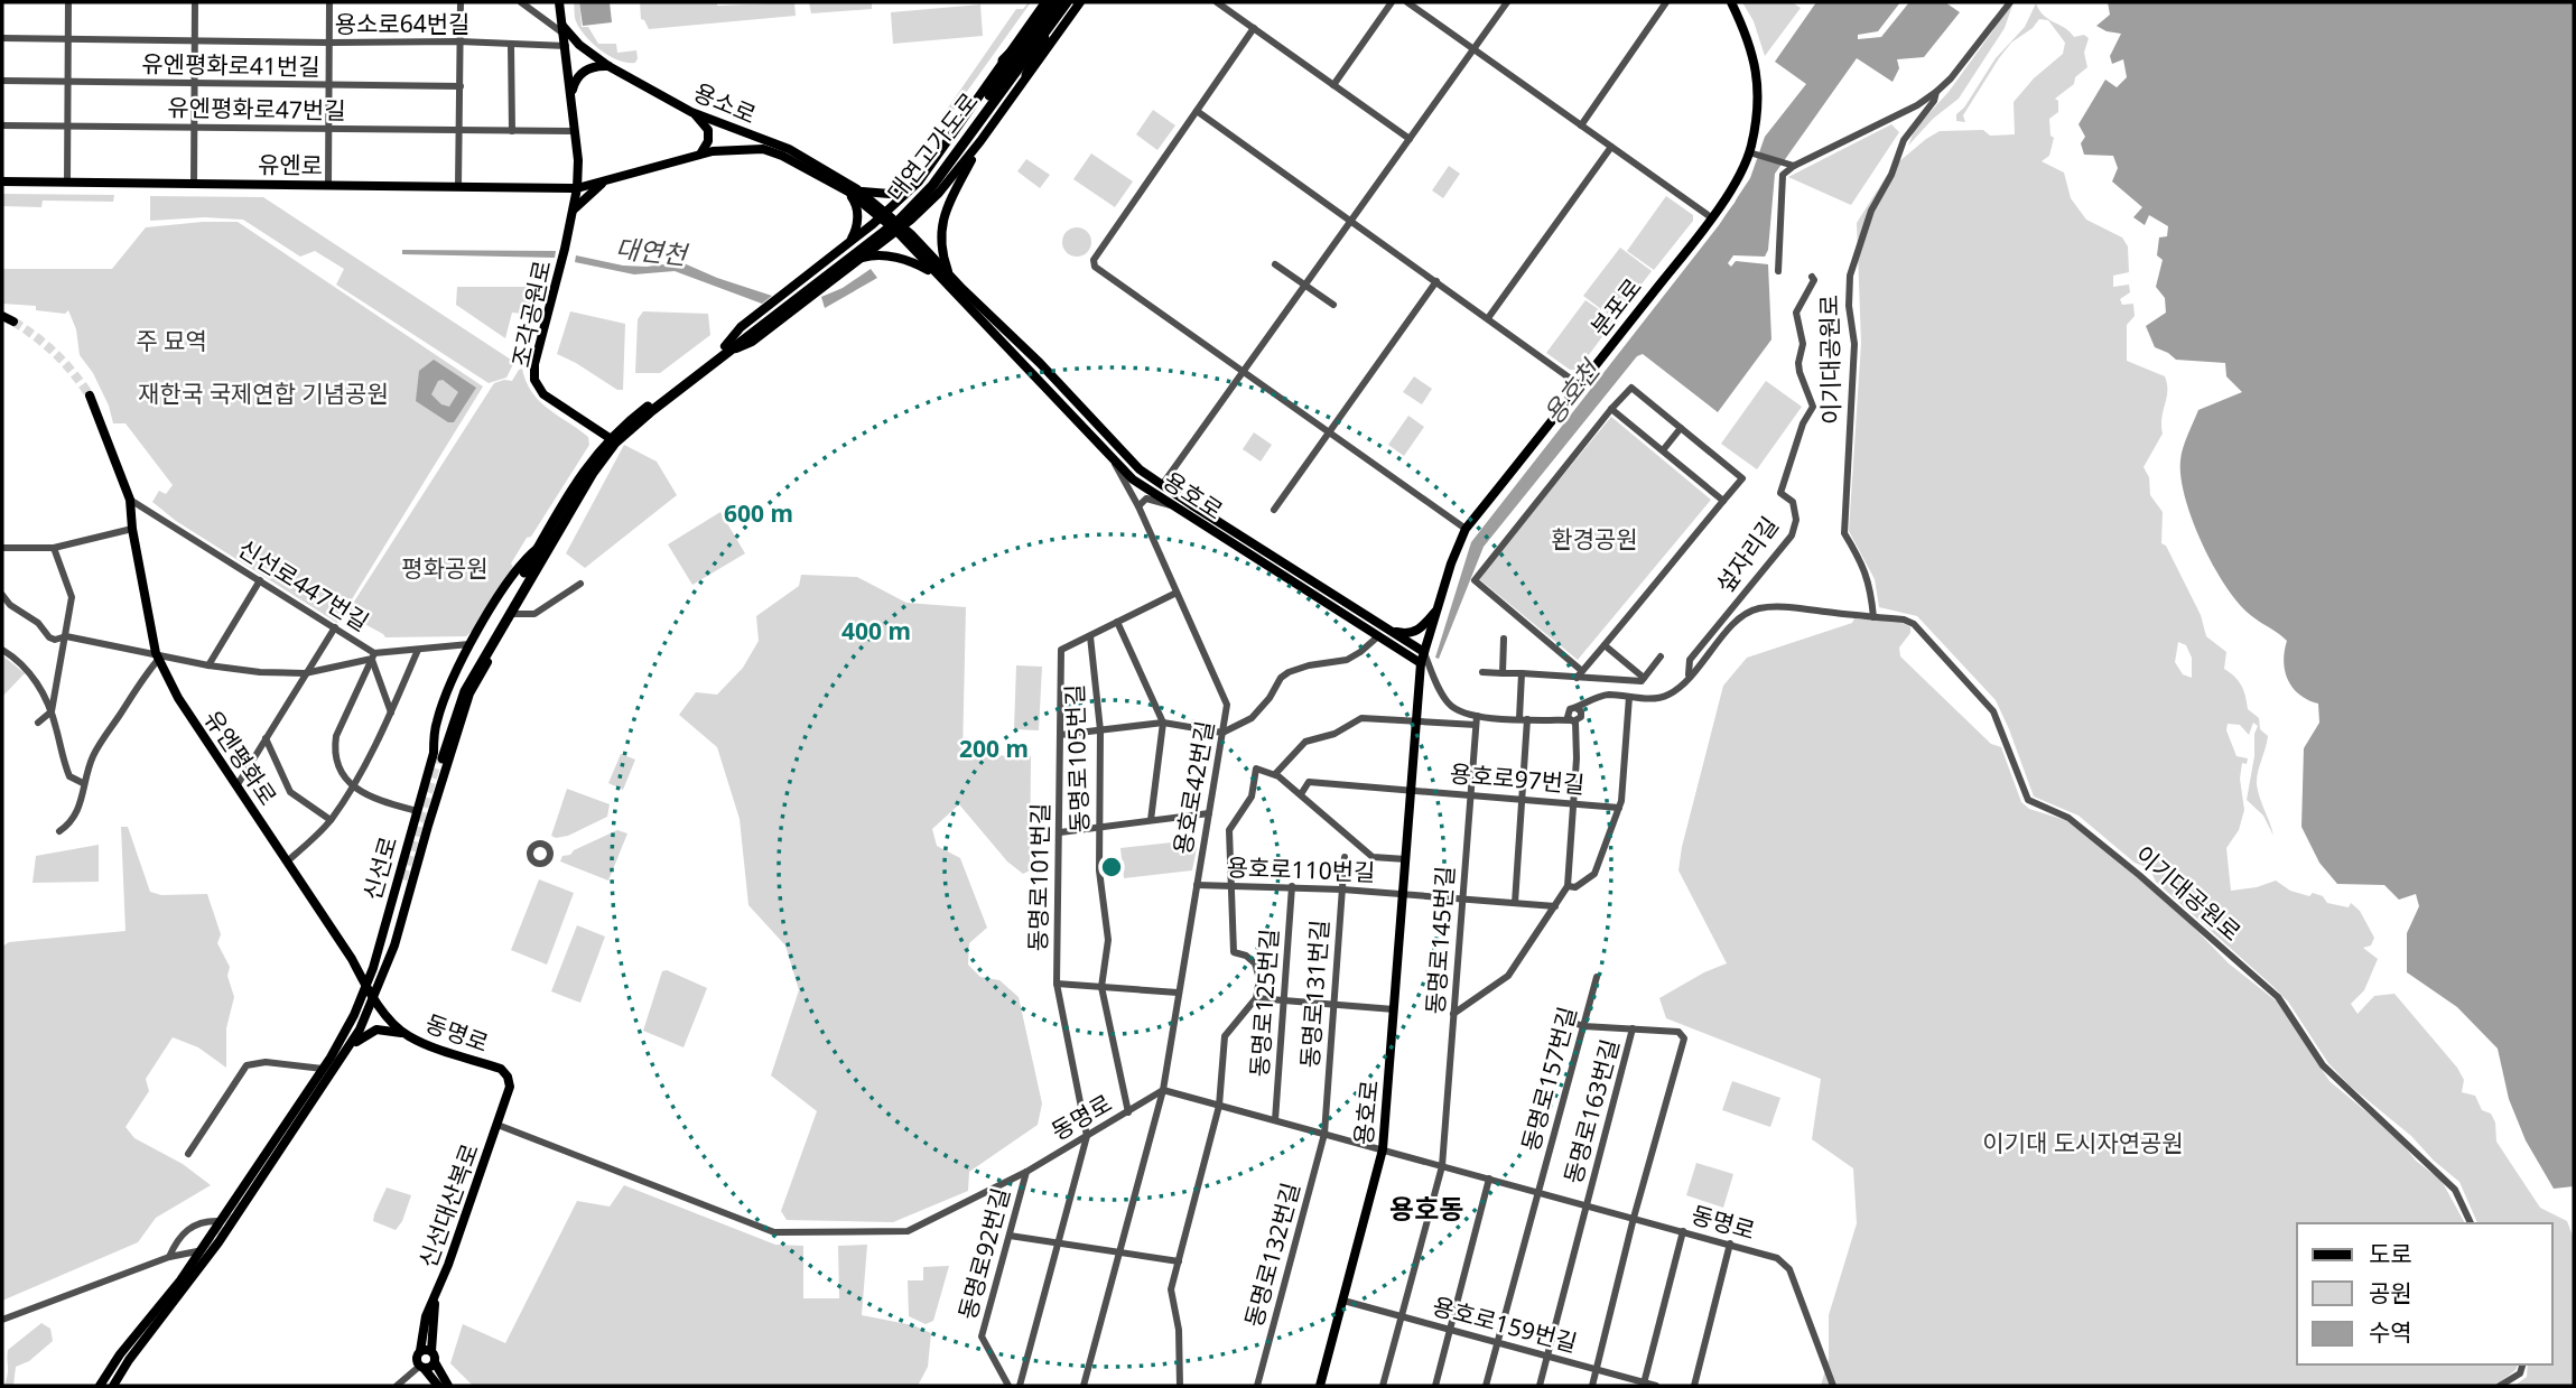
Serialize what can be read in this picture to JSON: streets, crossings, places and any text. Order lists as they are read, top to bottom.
{
  "streets": {
    "highway": ["대연고가도로"],
    "main road": [
      "용소로",
      "유엔로",
      "분포로",
      "조각공원로",
      "용호로",
      "유엔평화로",
      "신선로",
      "동명로",
      "신선대산복로"
    ],
    "street": [
      "용소로64번길",
      "유엔평화로41번길",
      "유엔평화로47번길",
      "이기대공원로",
      "섶자리길",
      "신선로447번길",
      "동명로105번길",
      "용호로97번길",
      "용호로42번길",
      "용호로110번길",
      "동명로101번길",
      "동명로145번길",
      "동명로131번길",
      "동명로125번길",
      "동명로157번길",
      "동명로163번길",
      "동명로92번길",
      "동명로132번길",
      "용호로159번길"
    ]
  },
  "crossings": [
    ["용소로64번길", "용소로"],
    ["용소로", "용호로"],
    ["유엔로", "조각공원로"],
    ["분포로", "용호로"],
    ["이기대공원로", "섶자리길"],
    ["용호로", "용호로97번길"],
    ["용호로", "용호로42번길"],
    ["용호로", "용호로110번길"],
    ["용호로", "동명로"],
    ["용호로", "용호로159번길"],
    ["신선로447번길", "유엔평화로"],
    ["신선로447번길", "신선로"],
    ["유엔평화로", "신선로"],
    ["유엔평화로", "동명로"],
    ["동명로105번길", "동명로101번길"],
    ["동명로105번길", "동명로"],
    ["용호로97번길", "동명로145번길"],
    ["용호로42번길", "용호로110번길"],
    ["용호로42번길", "동명로101번길"],
    ["용호로42번길", "동명로"],
    ["신선로", "동명로"],
    ["용호로110번길", "동명로145번길"],
    ["용호로110번길", "동명로131번길"],
    ["용호로110번길", "동명로125번길"],
    ["동명로101번길", "동명로"],
    ["동명로145번길", "동명로"],
    ["동명로145번길", "용호로159번길"],
    ["동명로131번길", "동명로"],
    ["동명로131번길", "동명로132번길"],
    ["동명로125번길", "동명로"],
    ["동명로", "동명로157번길"],
    ["동명로", "동명로163번길"],
    ["동명로", "신선대산복로"],
    ["동명로", "동명로92번길"],
    ["동명로", "동명로132번길"],
    ["동명로157번길", "용호로159번길"],
    ["동명로163번길", "용호로159번길"]
  ],
  "districts": ["용호동"],
  "water": ["대연천", "용호천"],
  "parks": [
    "주 묘역",
    "재한국 국제연합 기념공원",
    "환경공원",
    "평화공원",
    "이기대 도시자연공원"
  ],
  "legend": ["도로", "공원", "수역"],
  "rings": ["600 m", "400 m", "200 m"]
}
